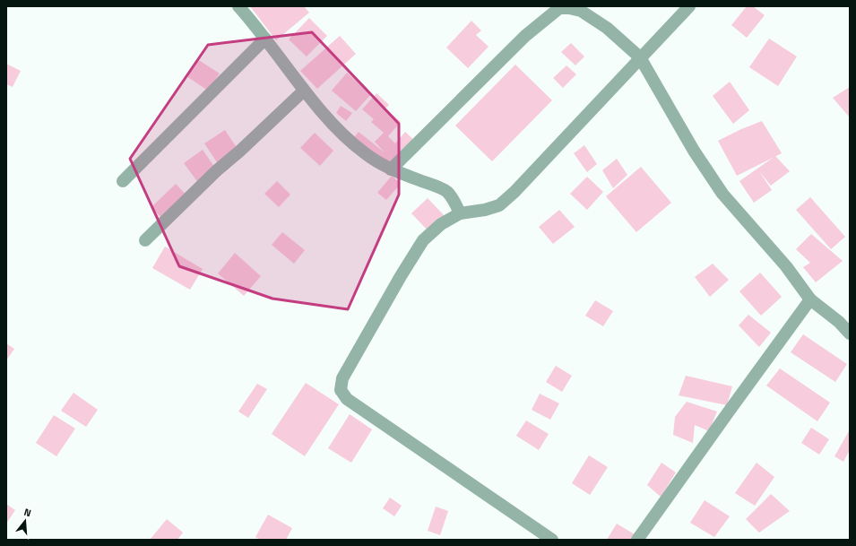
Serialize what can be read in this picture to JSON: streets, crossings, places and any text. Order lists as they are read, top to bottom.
{
  "north": "top"
}
